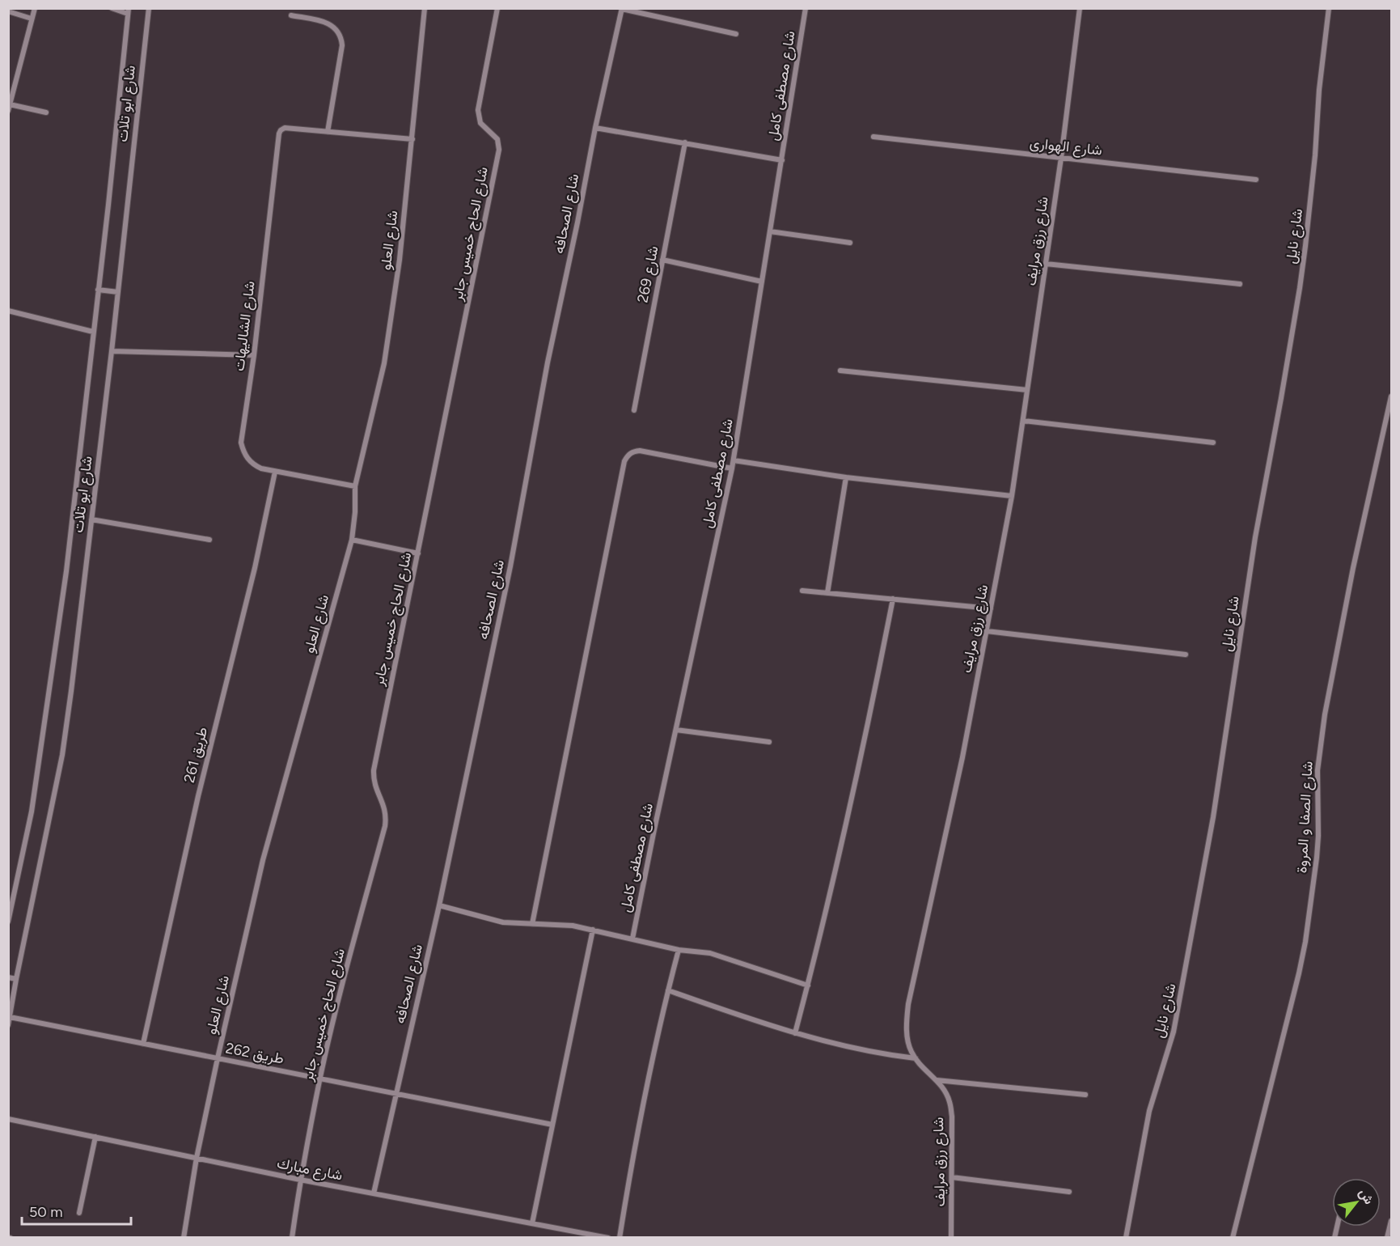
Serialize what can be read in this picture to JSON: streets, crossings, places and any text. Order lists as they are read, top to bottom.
{
  "streets": {
    "street": [
      "شارع مصطفى كامل",
      "شارع ابو تلات",
      "شارع الهوارى",
      "شارع الصحافه",
      "شارع الحاج خميس جابر",
      "شارع نايل",
      "شارع العلو",
      "شارع رزق مرايف",
      "شارع 269",
      "شارع الشاليهات",
      "طريق 261",
      "شارع الصفا و المروة",
      "طريق 262",
      "شارع مبارك"
    ]
  },
  "crossings": [
    ["شارع ابو تلات", "طريق 262"],
    ["شارع الهوارى", "شارع رزق مرايف"],
    ["شارع الصحافه", "طريق 262"],
    ["شارع الصحافه", "شارع مبارك"],
    ["شارع الحاج خميس جابر", "طريق 262"],
    ["شارع الحاج خميس جابر", "شارع مبارك"],
    ["شارع العلو", "شارع الشاليهات"],
    ["شارع العلو", "طريق 262"],
    ["شارع العلو", "شارع مبارك"],
    ["شارع الشاليهات", "طريق 261"],
    ["طريق 261", "طريق 262"]
  ],
  "scale_bar": "50 m",
  "north": "top right"
}
